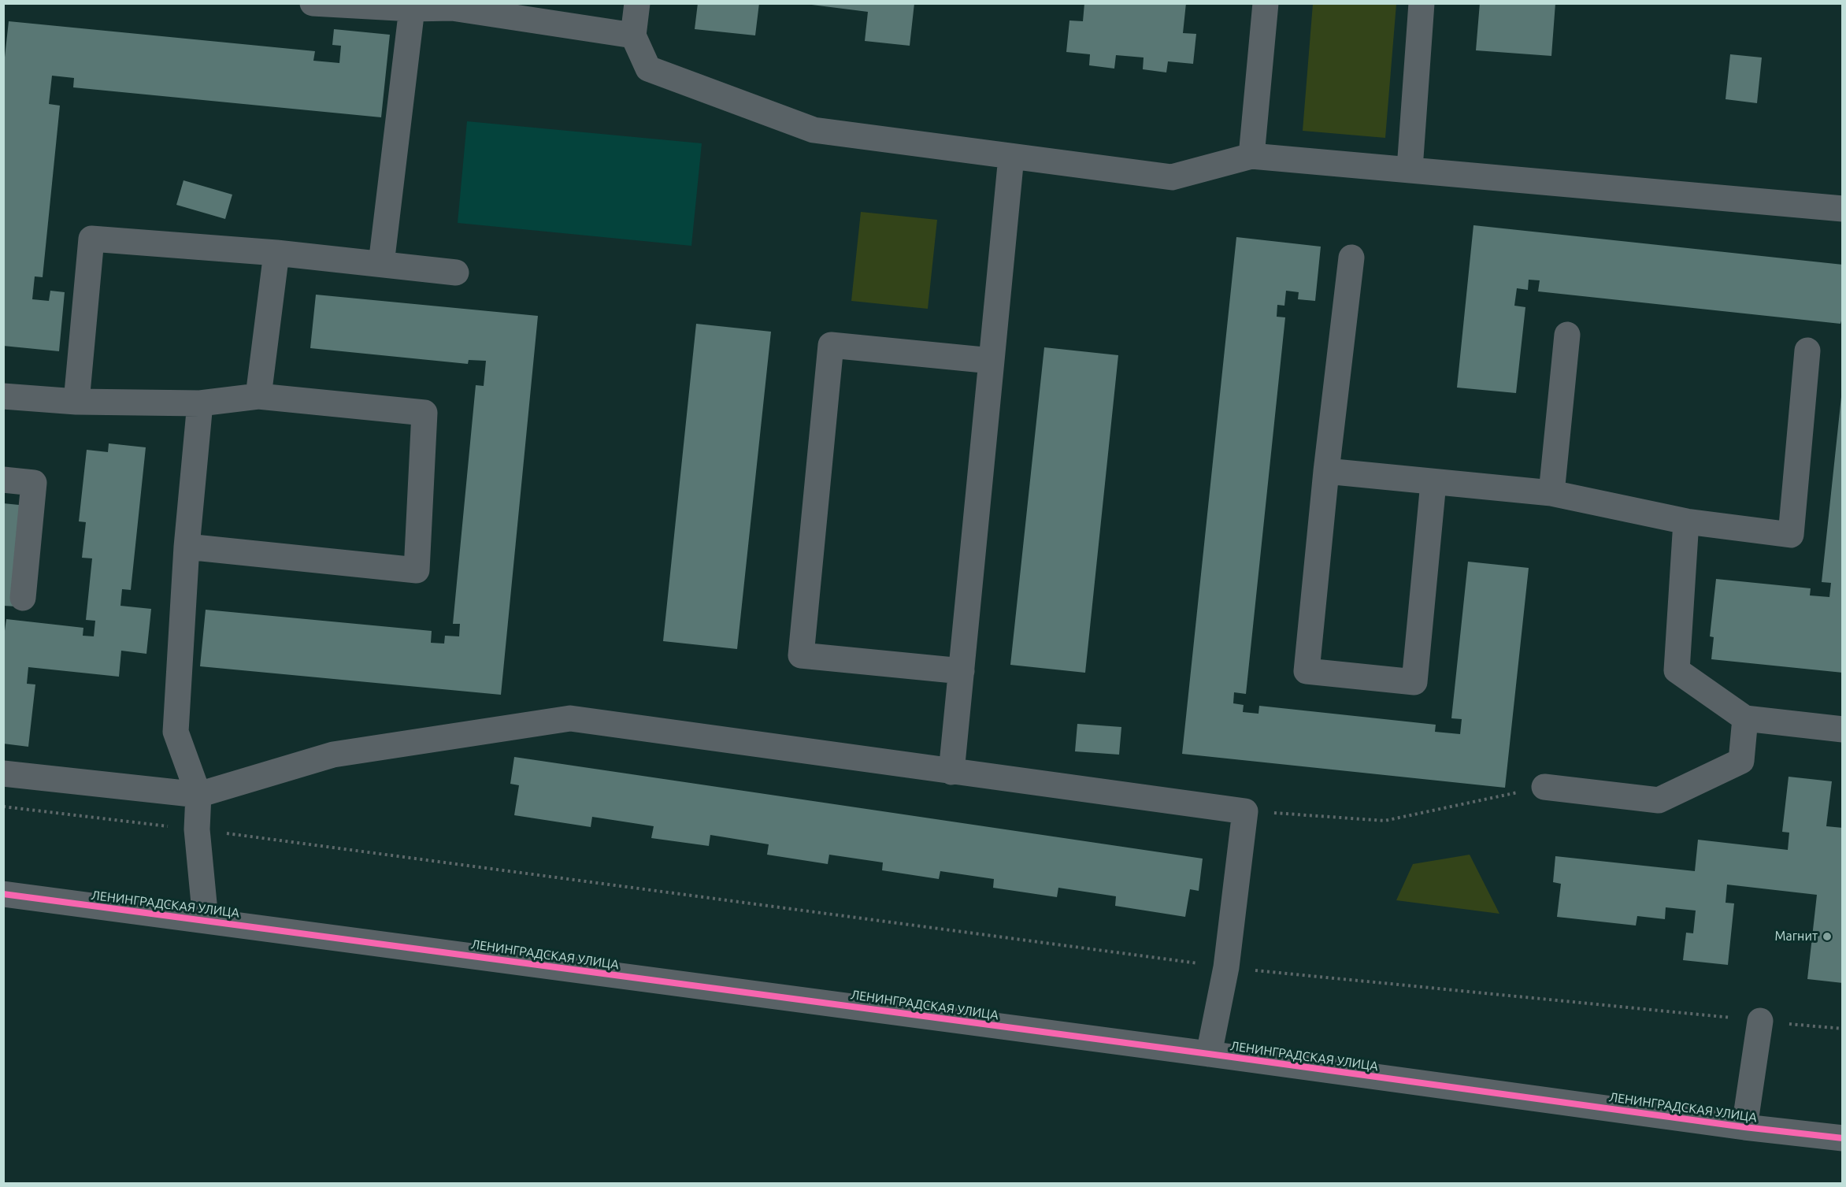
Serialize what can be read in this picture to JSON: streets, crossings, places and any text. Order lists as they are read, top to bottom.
{
  "streets": {
    "street": ["ЛЕНИНГРАДСКАЯ УЛИЦА"]
  },
  "places": ["Магнит"]
}
